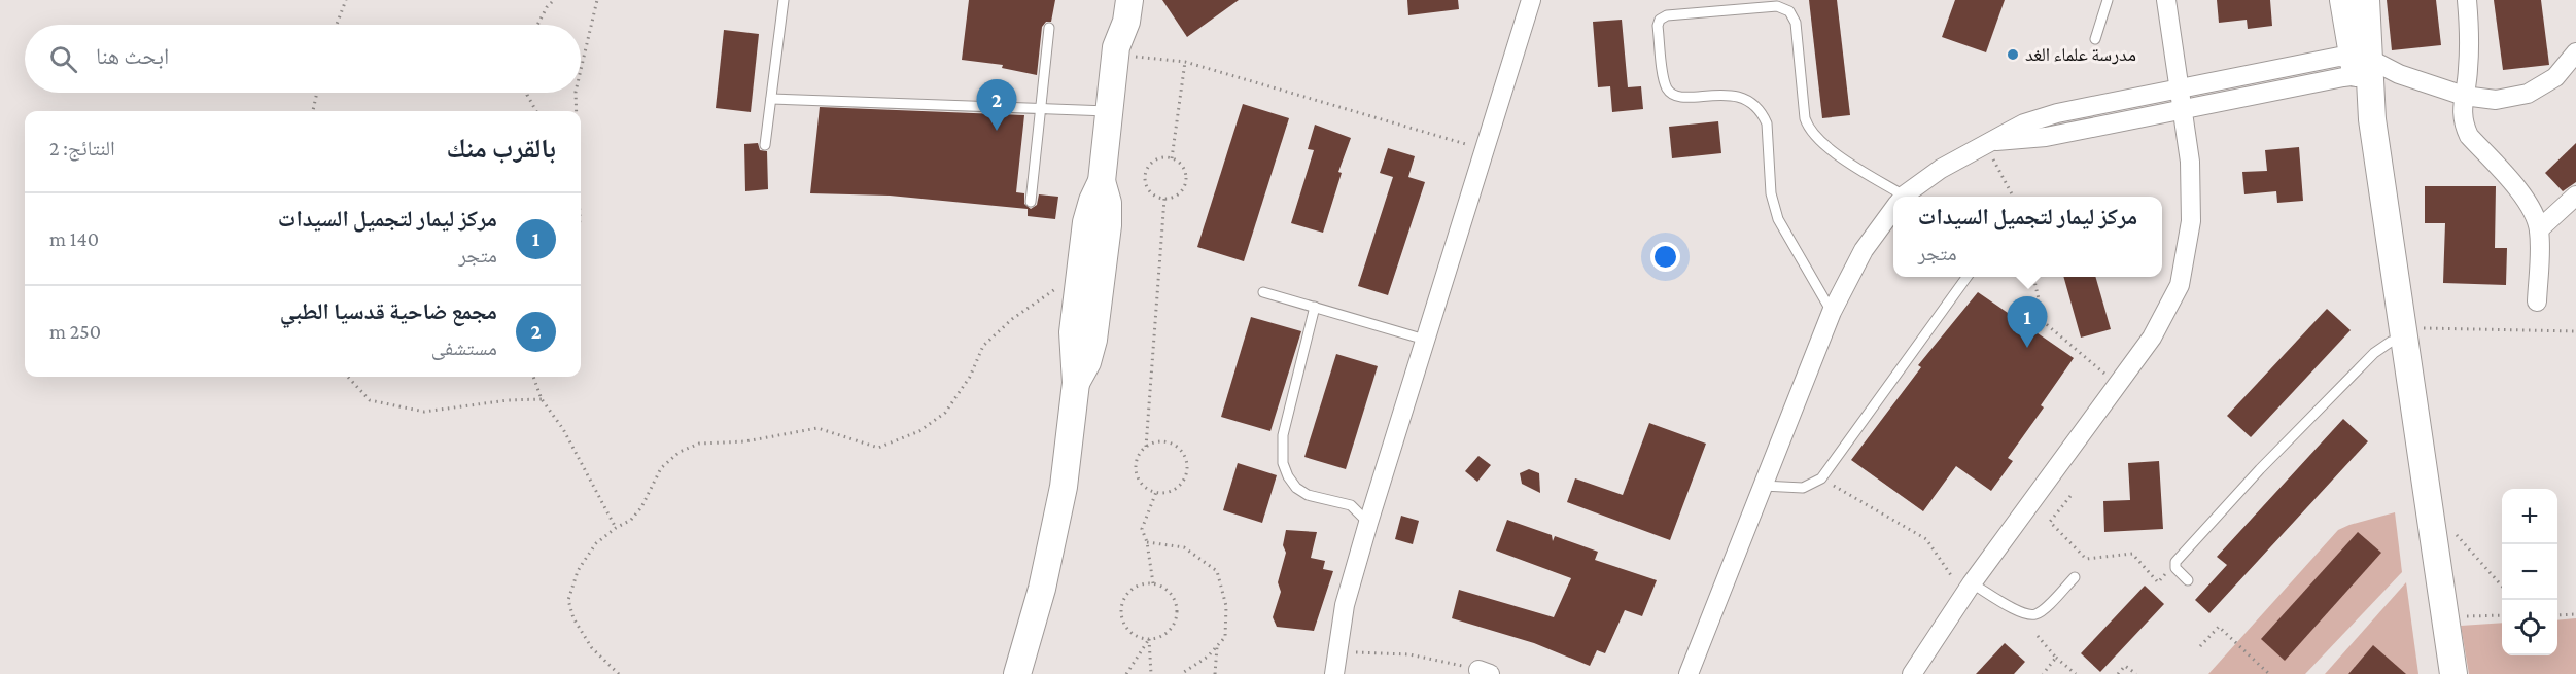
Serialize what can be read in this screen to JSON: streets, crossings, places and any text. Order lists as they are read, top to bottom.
{
  "places": ["مدرسة علماء الغد"],
  "page": {
    "search": "ابحث هنا",
    "pins": ["2", "1"],
    "heading": ["بالقرب منك", "النتائج: 2"],
    "list": [
      {
        "mark": "1",
        "name": "مركز ليمار لتجميل السيدات",
        "note": "متجر",
        "value": "140 m"
      },
      {
        "mark": "2",
        "name": "مجمع ضاحية قدسيا الطبي",
        "note": "مستشفى",
        "value": "250 m"
      }
    ],
    "popup": ["مركز ليمار لتجميل السيدات", "متجر"],
    "map_buttons": ["+", "−"]
  }
}
